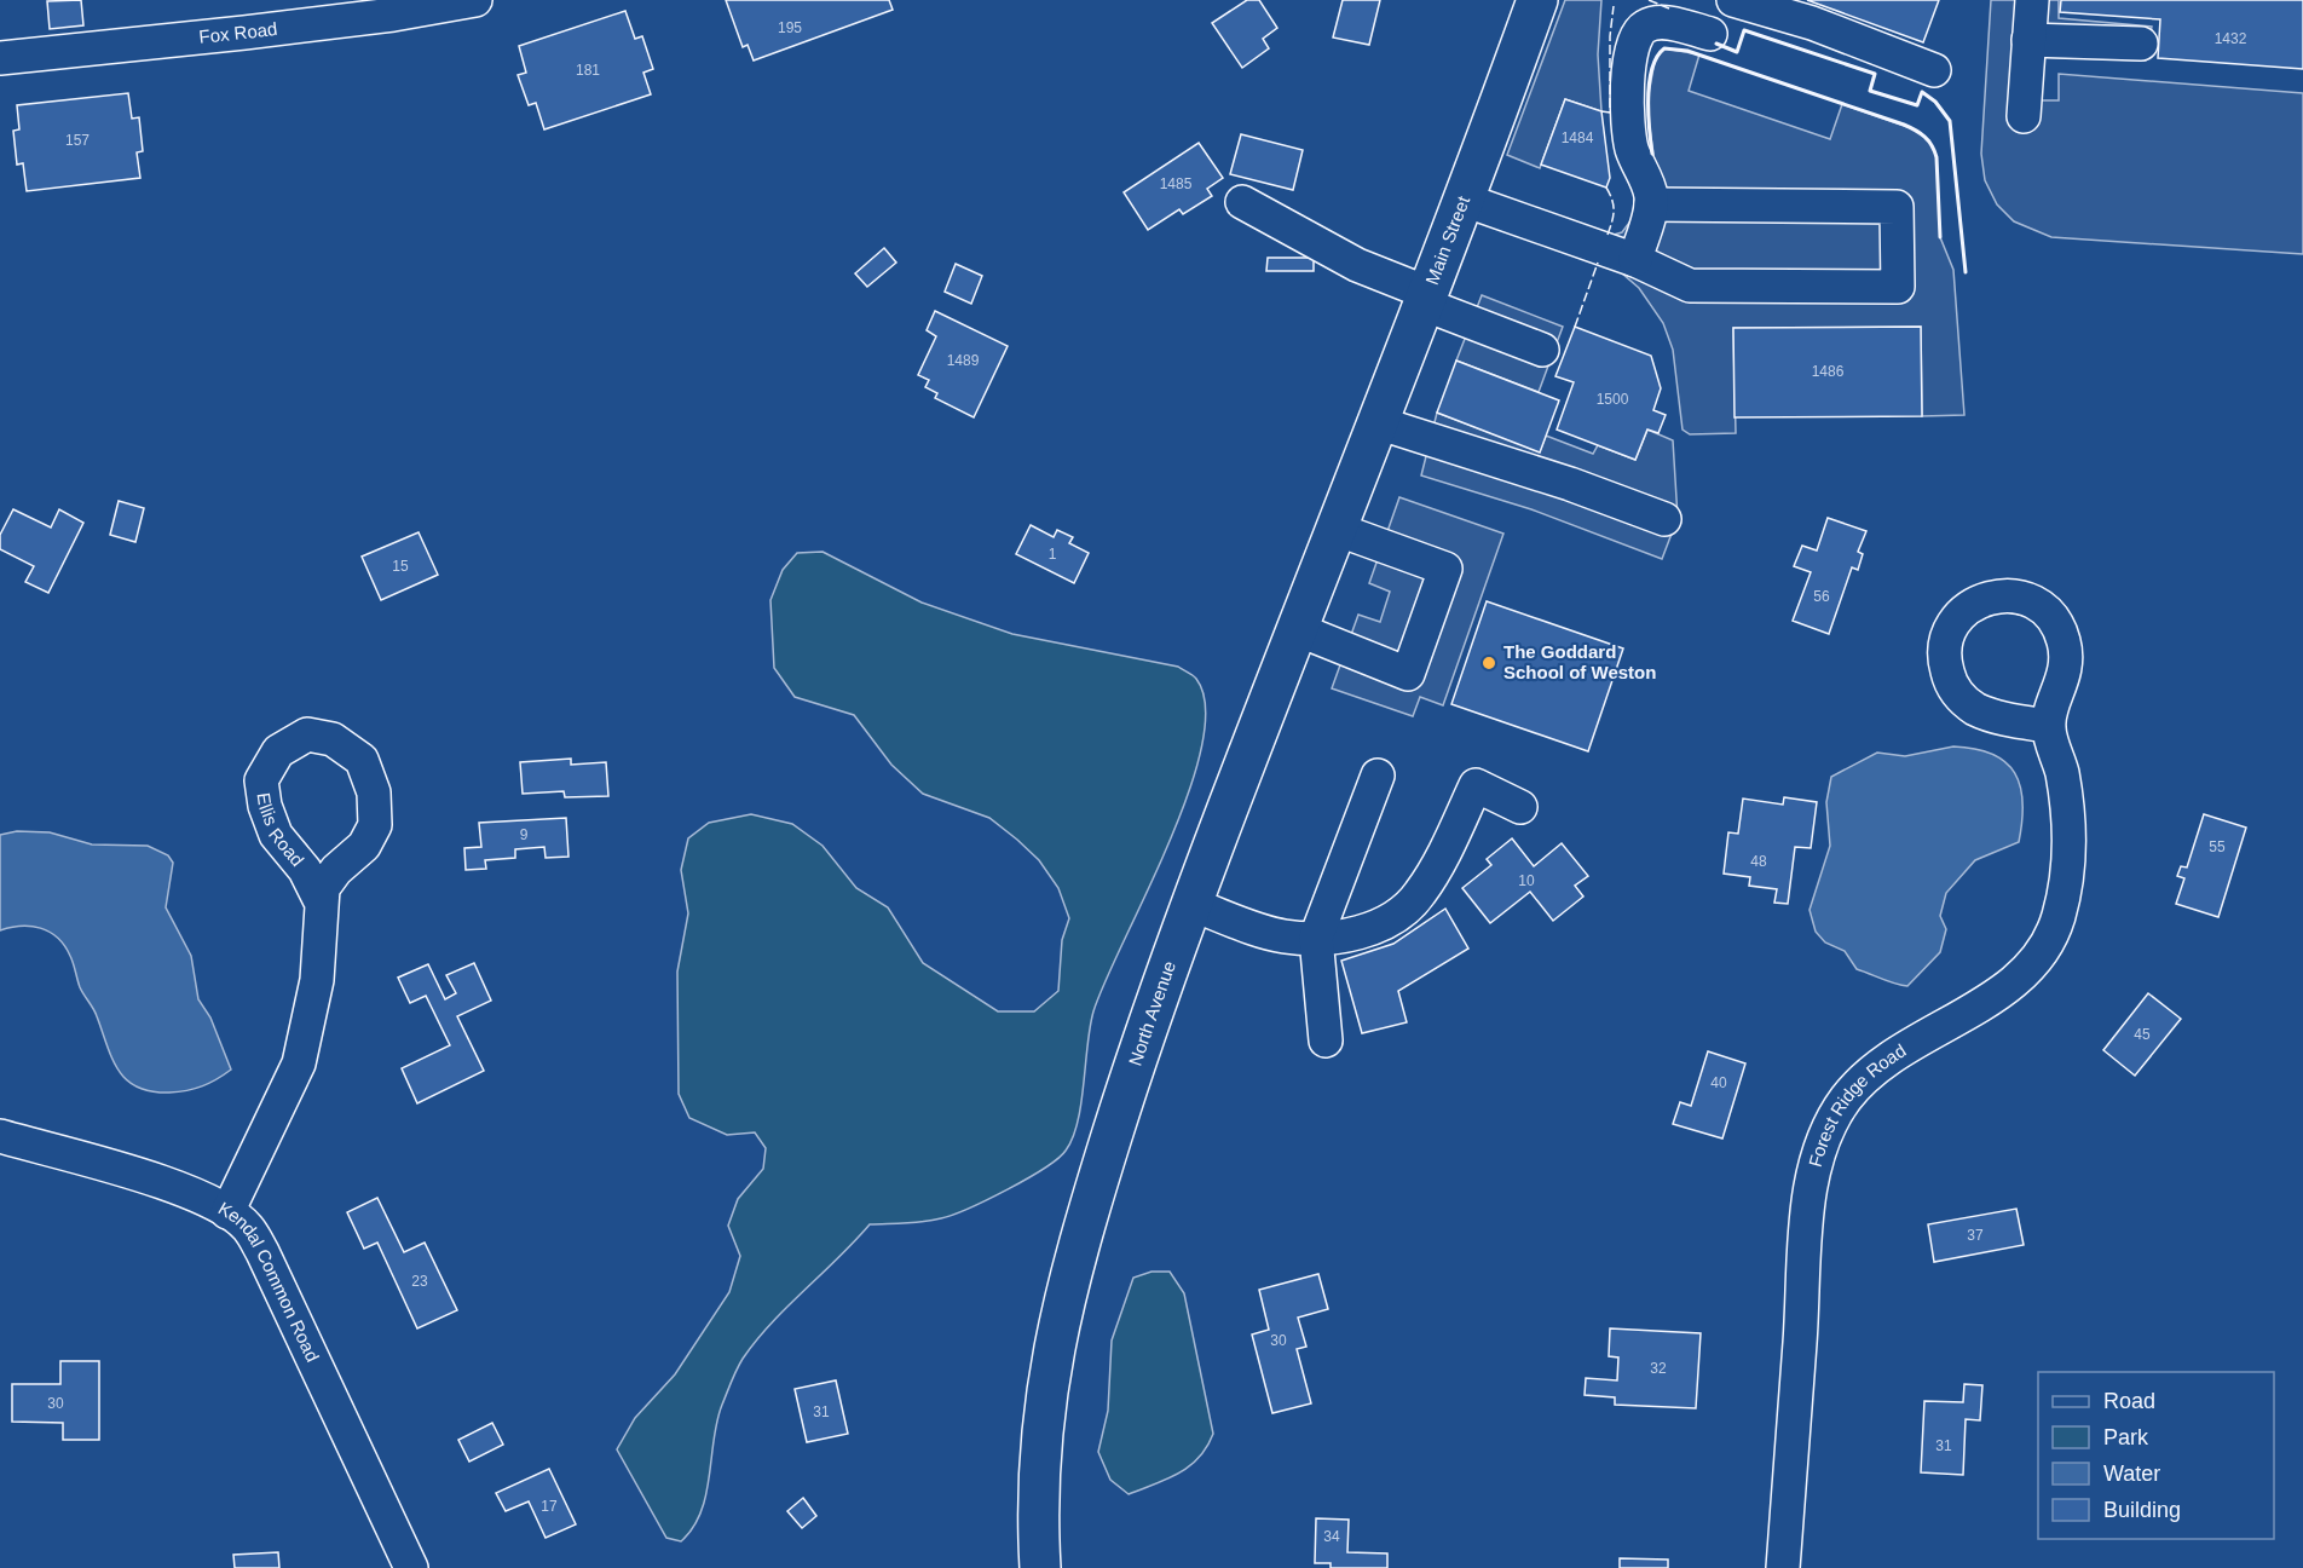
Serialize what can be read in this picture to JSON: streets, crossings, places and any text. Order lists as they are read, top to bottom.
{
  "streets": {
    "main road": ["Main Street", "North Avenue"],
    "street": [
      "Fox Road",
      "Ellis Road",
      "Forest Ridge Road",
      "Kendal Common Road"
    ]
  },
  "crossings": [
    ["Main Street", "North Avenue"],
    ["Ellis Road", "Kendal Common Road"]
  ],
  "places": ["The Goddard School of Weston"],
  "house_numbers": [
    "195",
    "1432",
    "181",
    "1484",
    "157",
    "1485",
    "1489",
    "1486",
    "1500",
    "1",
    "15",
    "56",
    "9",
    "55",
    "48",
    "10",
    "45",
    "40",
    "37",
    "23",
    "30",
    "32",
    "30",
    "31",
    "31",
    "17",
    "34"
  ],
  "legend": [
    "Road",
    "Park",
    "Water",
    "Building"
  ]
}
